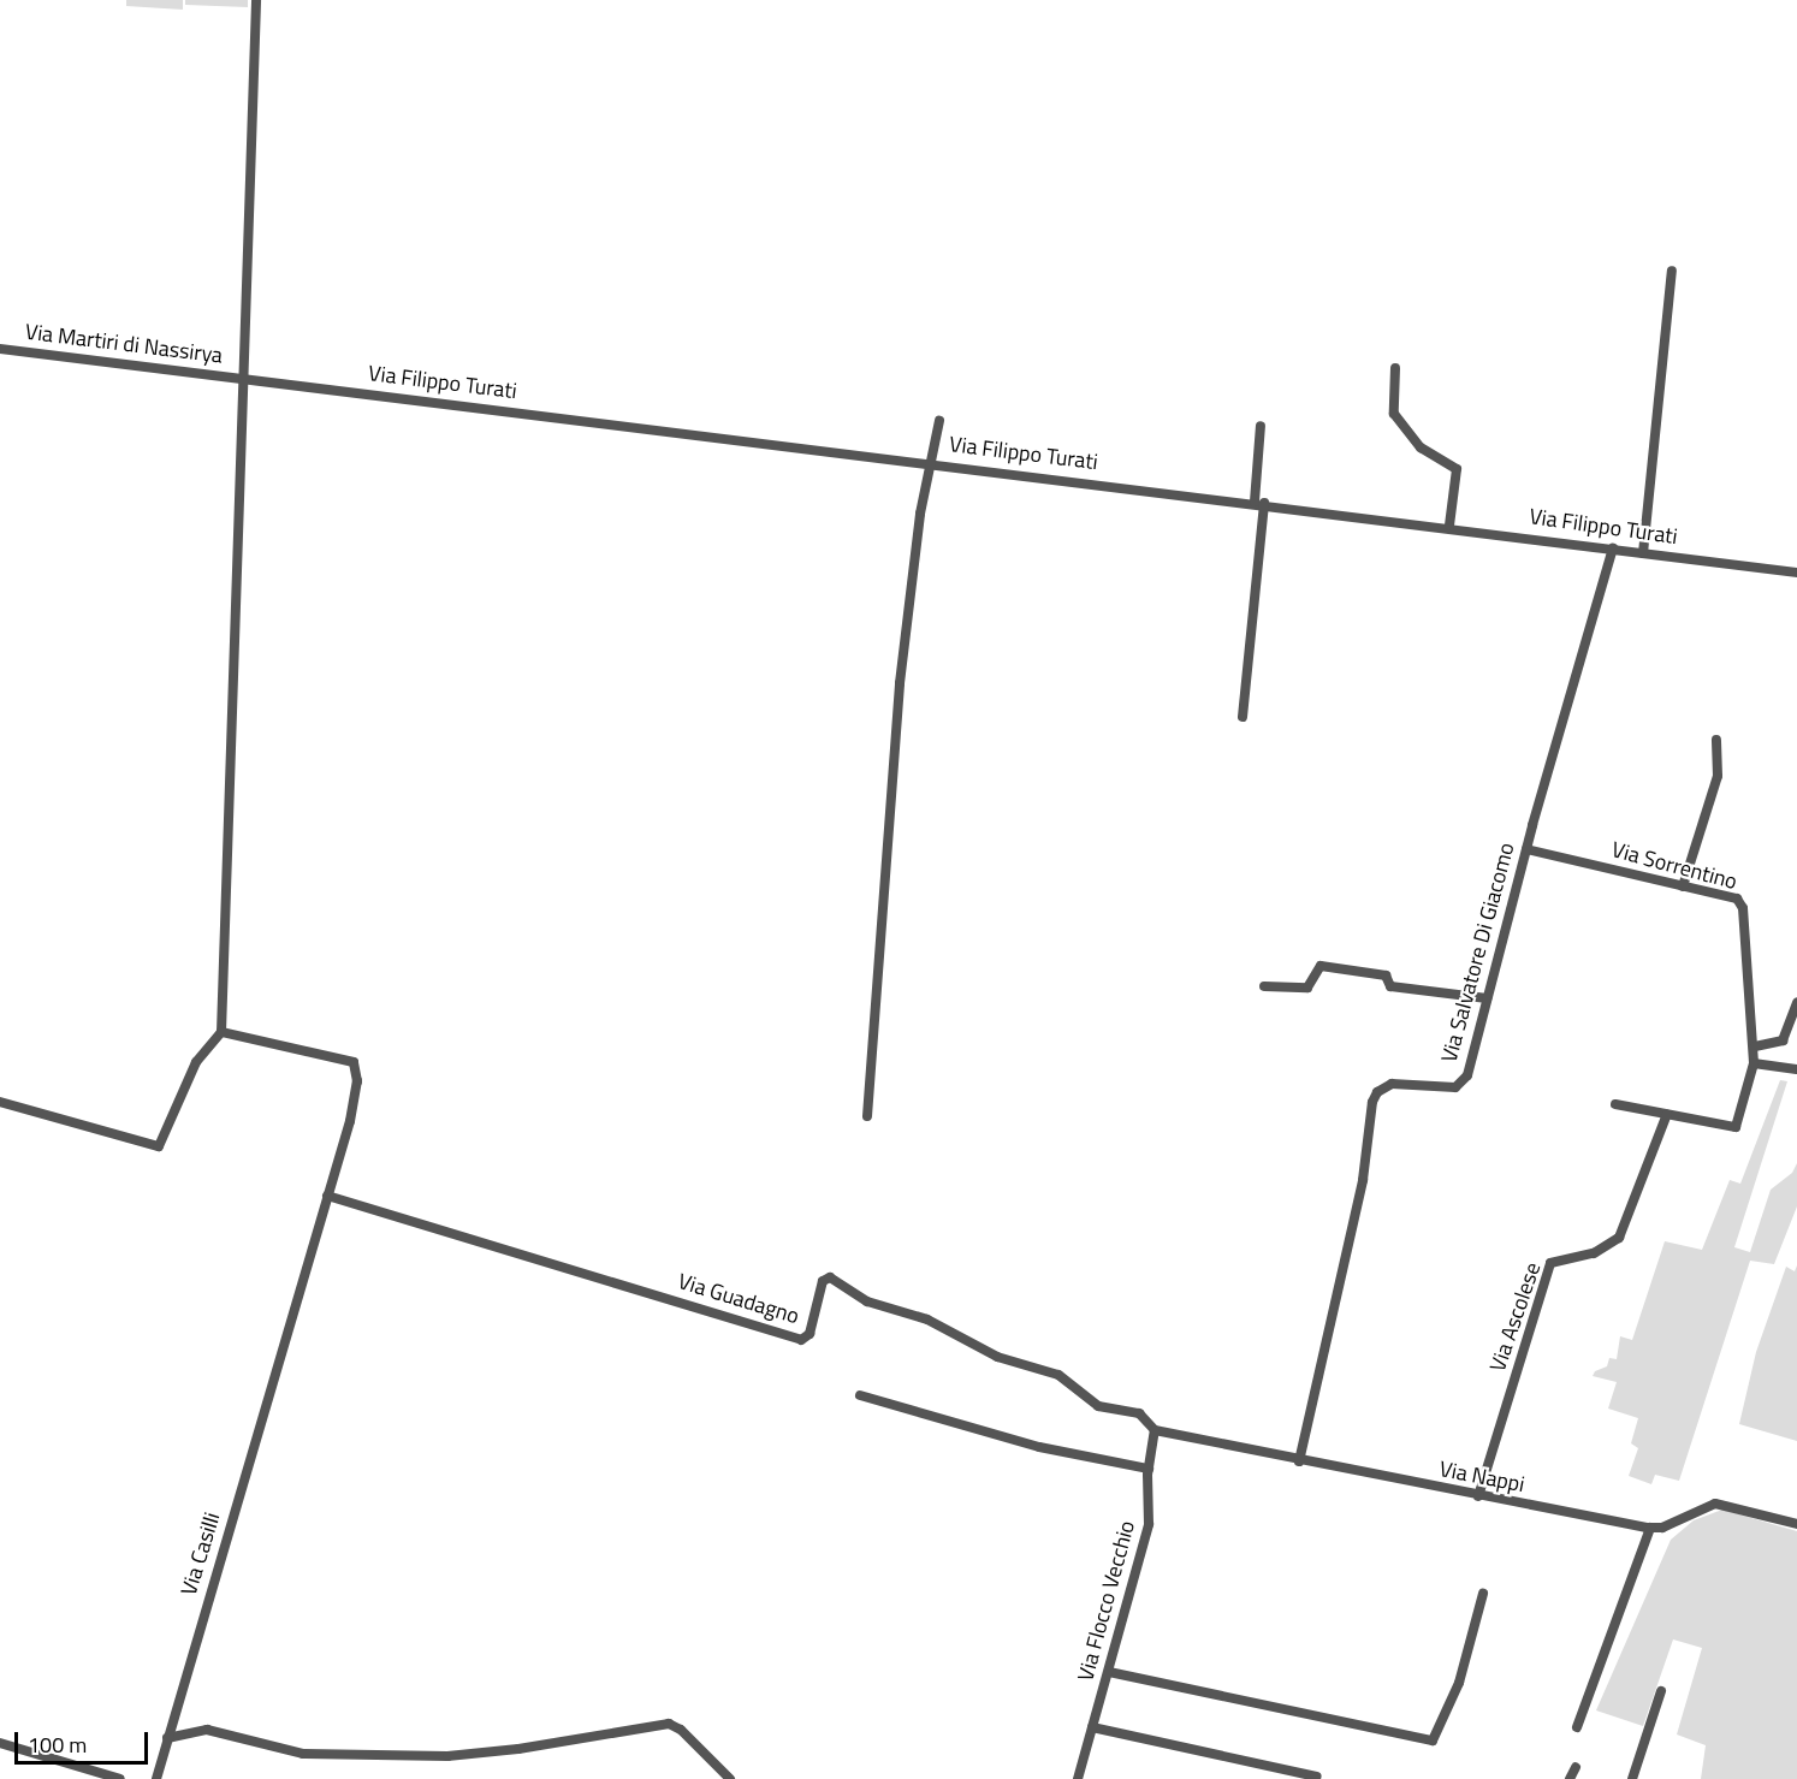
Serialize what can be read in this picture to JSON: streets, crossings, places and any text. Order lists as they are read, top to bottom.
{
  "streets": {
    "street": [
      "Via Martiri di Nassirya",
      "Via Filippo Turati",
      "Via Sorrentino",
      "Via Salvatore Di Giacomo",
      "Via Guadagno",
      "Via Ascolese",
      "Via Nappi",
      "Via Casilli",
      "Via Flocco Vecchio"
    ]
  },
  "crossings": [
    ["Via Martiri di Nassirya", "Via Filippo Turati"],
    ["Via Filippo Turati", "Via Salvatore Di Giacomo"],
    ["Via Sorrentino", "Via Salvatore Di Giacomo"],
    ["Via Sorrentino", "Via Ascolese"],
    ["Via Salvatore Di Giacomo", "Via Nappi"],
    ["Via Guadagno", "Via Nappi"],
    ["Via Guadagno", "Via Casilli"],
    ["Via Guadagno", "Via Flocco Vecchio"],
    ["Via Ascolese", "Via Nappi"],
    ["Via Nappi", "Via Flocco Vecchio"]
  ],
  "scale_bar": "100 m"
}
